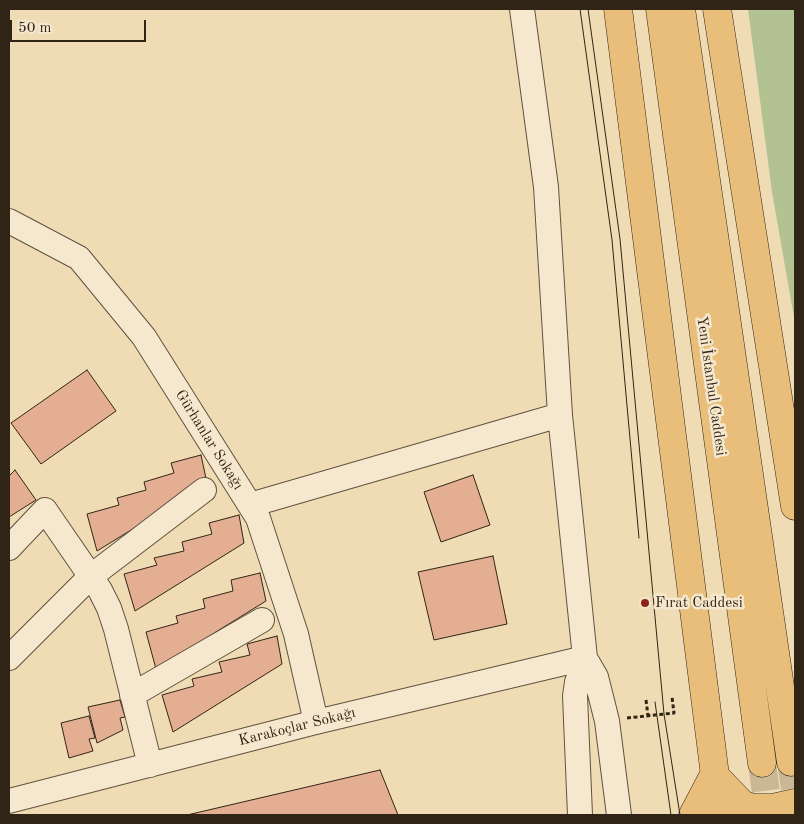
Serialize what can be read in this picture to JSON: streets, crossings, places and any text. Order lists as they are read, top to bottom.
{
  "streets": {
    "highway": ["Yeni İstanbul Caddesi"],
    "street": ["Gürhanlar Sokağı", "Karakoçlar Sokağı"]
  },
  "crossings": [
    ["Gürhanlar Sokağı", "Karakoçlar Sokağı"]
  ],
  "places": ["Fırat Caddesi"],
  "scale_bar": "50 m"
}
